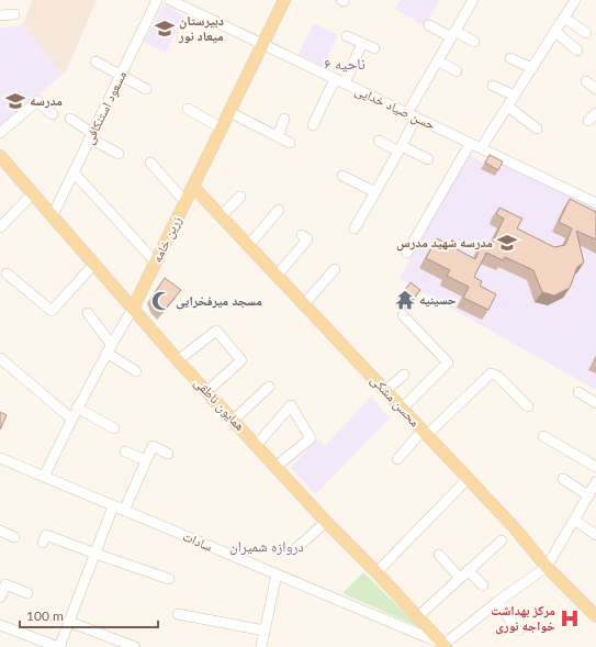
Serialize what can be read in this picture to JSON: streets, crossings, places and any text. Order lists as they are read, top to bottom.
{
  "streets": {
    "main road": ["زرین خامه", "محسن مشکی", "همایون ناطقی"],
    "street": ["مسعود استنکافی", "حسن صیاد خدایی", "سادات"]
  },
  "crossings": [
    ["مسعود استنکافی", "همایون ناطقی"],
    ["حسن صیاد خدایی", "زرین خامه"],
    ["زرین خامه", "محسن مشکی"],
    ["زرین خامه", "همایون ناطقی"],
    ["زرین خامه", "سادات"],
    ["همایون ناطقی", "سادات"]
  ],
  "districts": ["ناحیه ۶", "دروازه شمیران"],
  "places": {
    "school or university": ["دبیرستان میعاد نور", "مدرسه", "مدرسه شهید مدرس"],
    "temple": ["حسینیه"],
    "mosque": ["مسجد میرفخرایی"],
    "hospital": ["مرکز بهداشت خواجه نوری"]
  },
  "scale_bar": "100 m"
}
